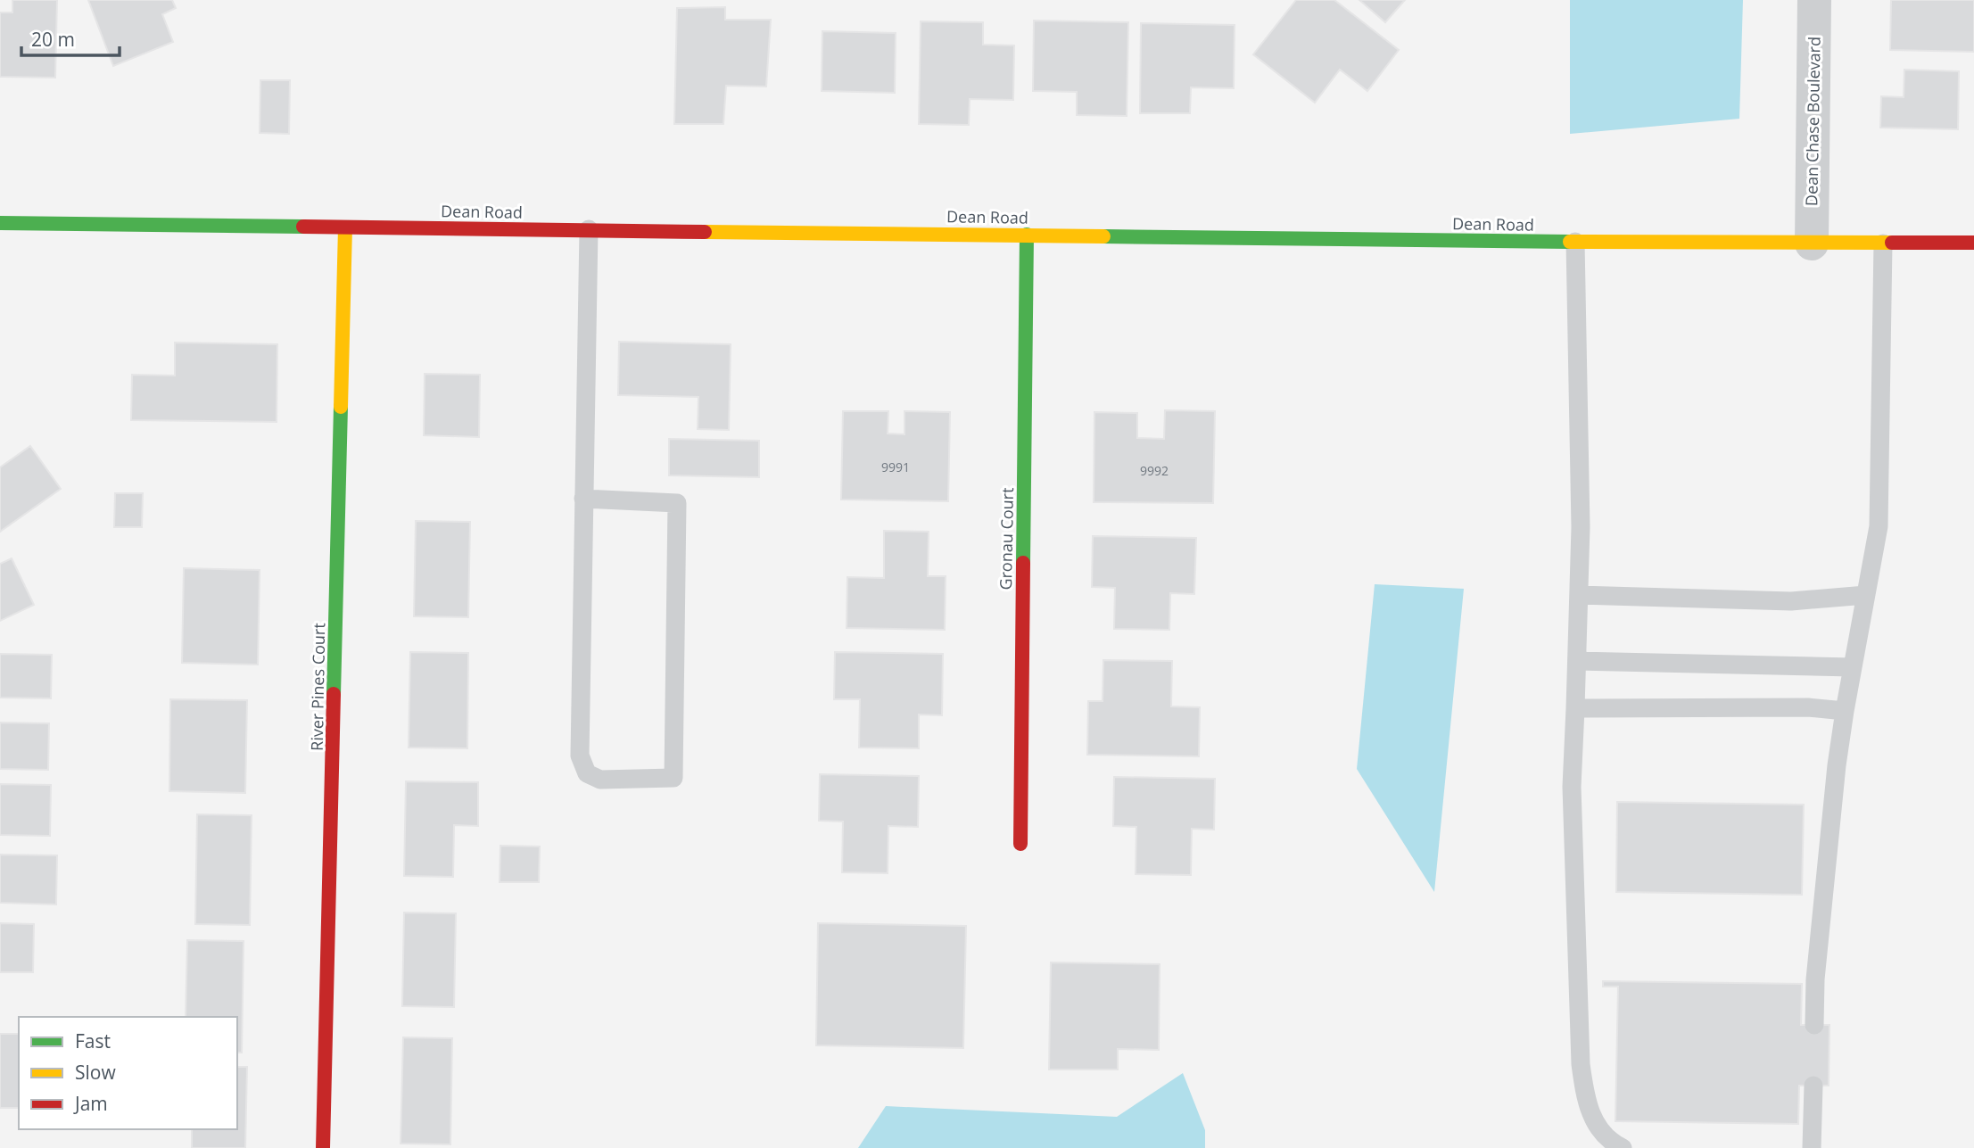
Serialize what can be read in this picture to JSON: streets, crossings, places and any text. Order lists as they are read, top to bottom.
{
  "streets": {
    "main road": ["Dean Road", "Gronau Court", "River Pines Court"],
    "street": ["Dean Chase Boulevard"]
  },
  "crossings": [
    ["Dean Chase Boulevard", "Dean Road"],
    ["Dean Road", "Gronau Court"],
    ["Dean Road", "River Pines Court"]
  ],
  "house_numbers": ["9991", "9992"],
  "legend": ["Fast", "Slow", "Jam"],
  "scale_bar": "20 m"
}
